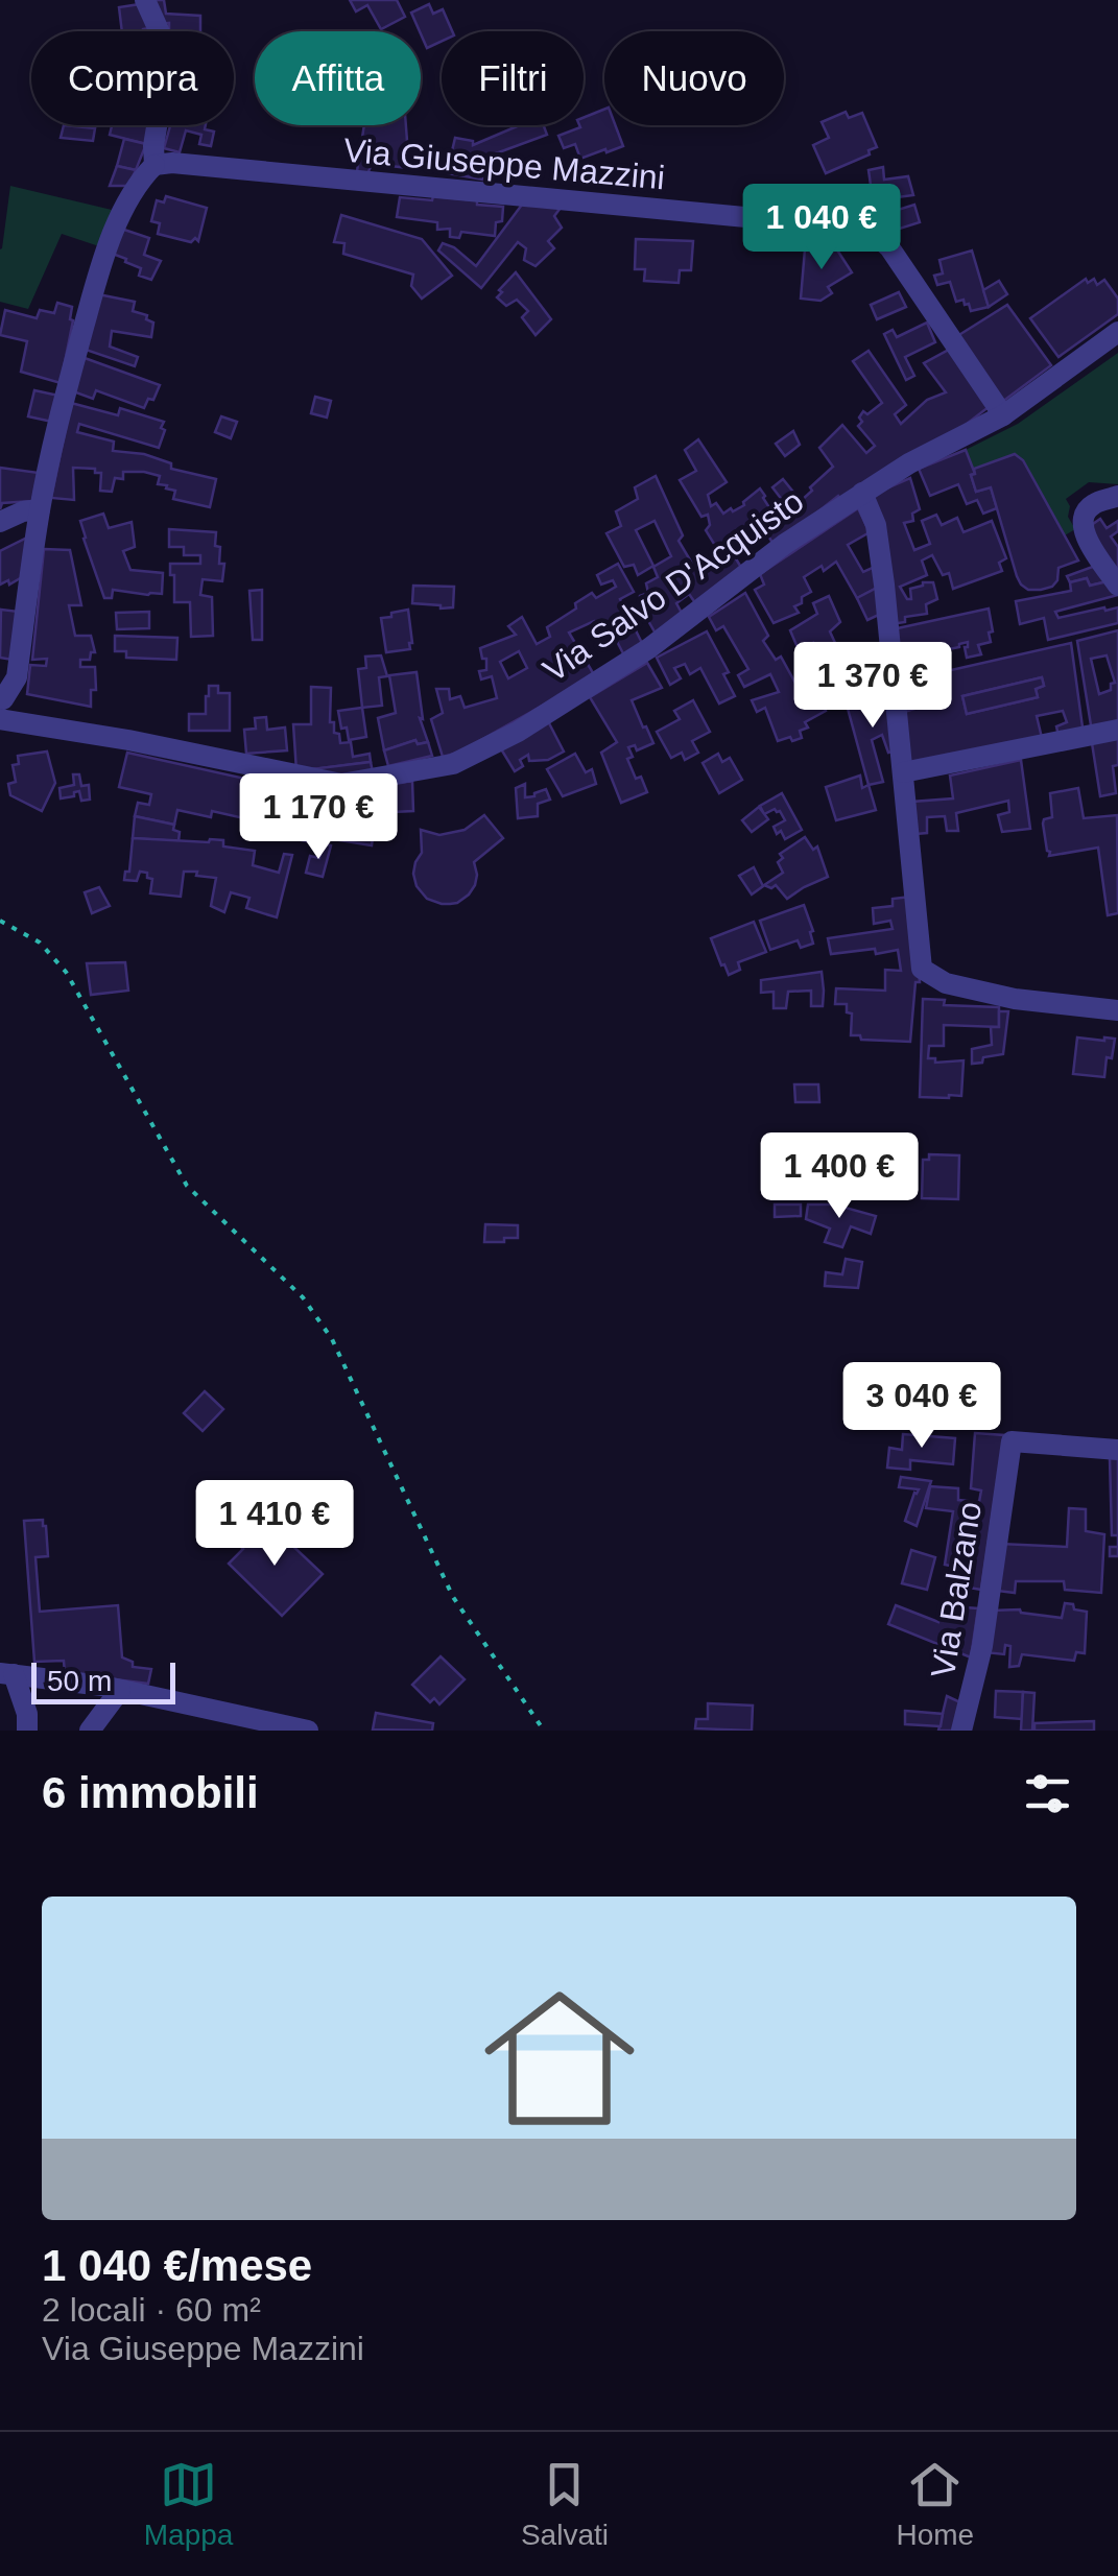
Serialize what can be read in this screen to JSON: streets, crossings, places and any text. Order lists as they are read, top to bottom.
{
  "streets": {
    "street": ["Via Giuseppe Mazzini", "Via Salvo D'Acquisto", "Via Balzano"]
  },
  "crossings": [
    ["Via Giuseppe Mazzini", "Via Salvo D'Acquisto"]
  ],
  "scale_bar": "50 m",
  "page": {
    "chip": [
      "Compra",
      "Affitta",
      "Filtri",
      "Nuovo"
    ],
    "price": [
      "1 040 €",
      "1 370 €",
      "1 170 €",
      "1 400 €",
      "3 040 €",
      "1 410 €"
    ],
    "scale": "50 m",
    "heading": "6 immobili",
    "list": [
      {
        "name": "1 040 €/mese",
        "note": "2 locali · 60 m² · Via Giuseppe Mazzini"
      }
    ],
    "tabs": ["Mappa", "Salvati", "Home"]
  }
}
